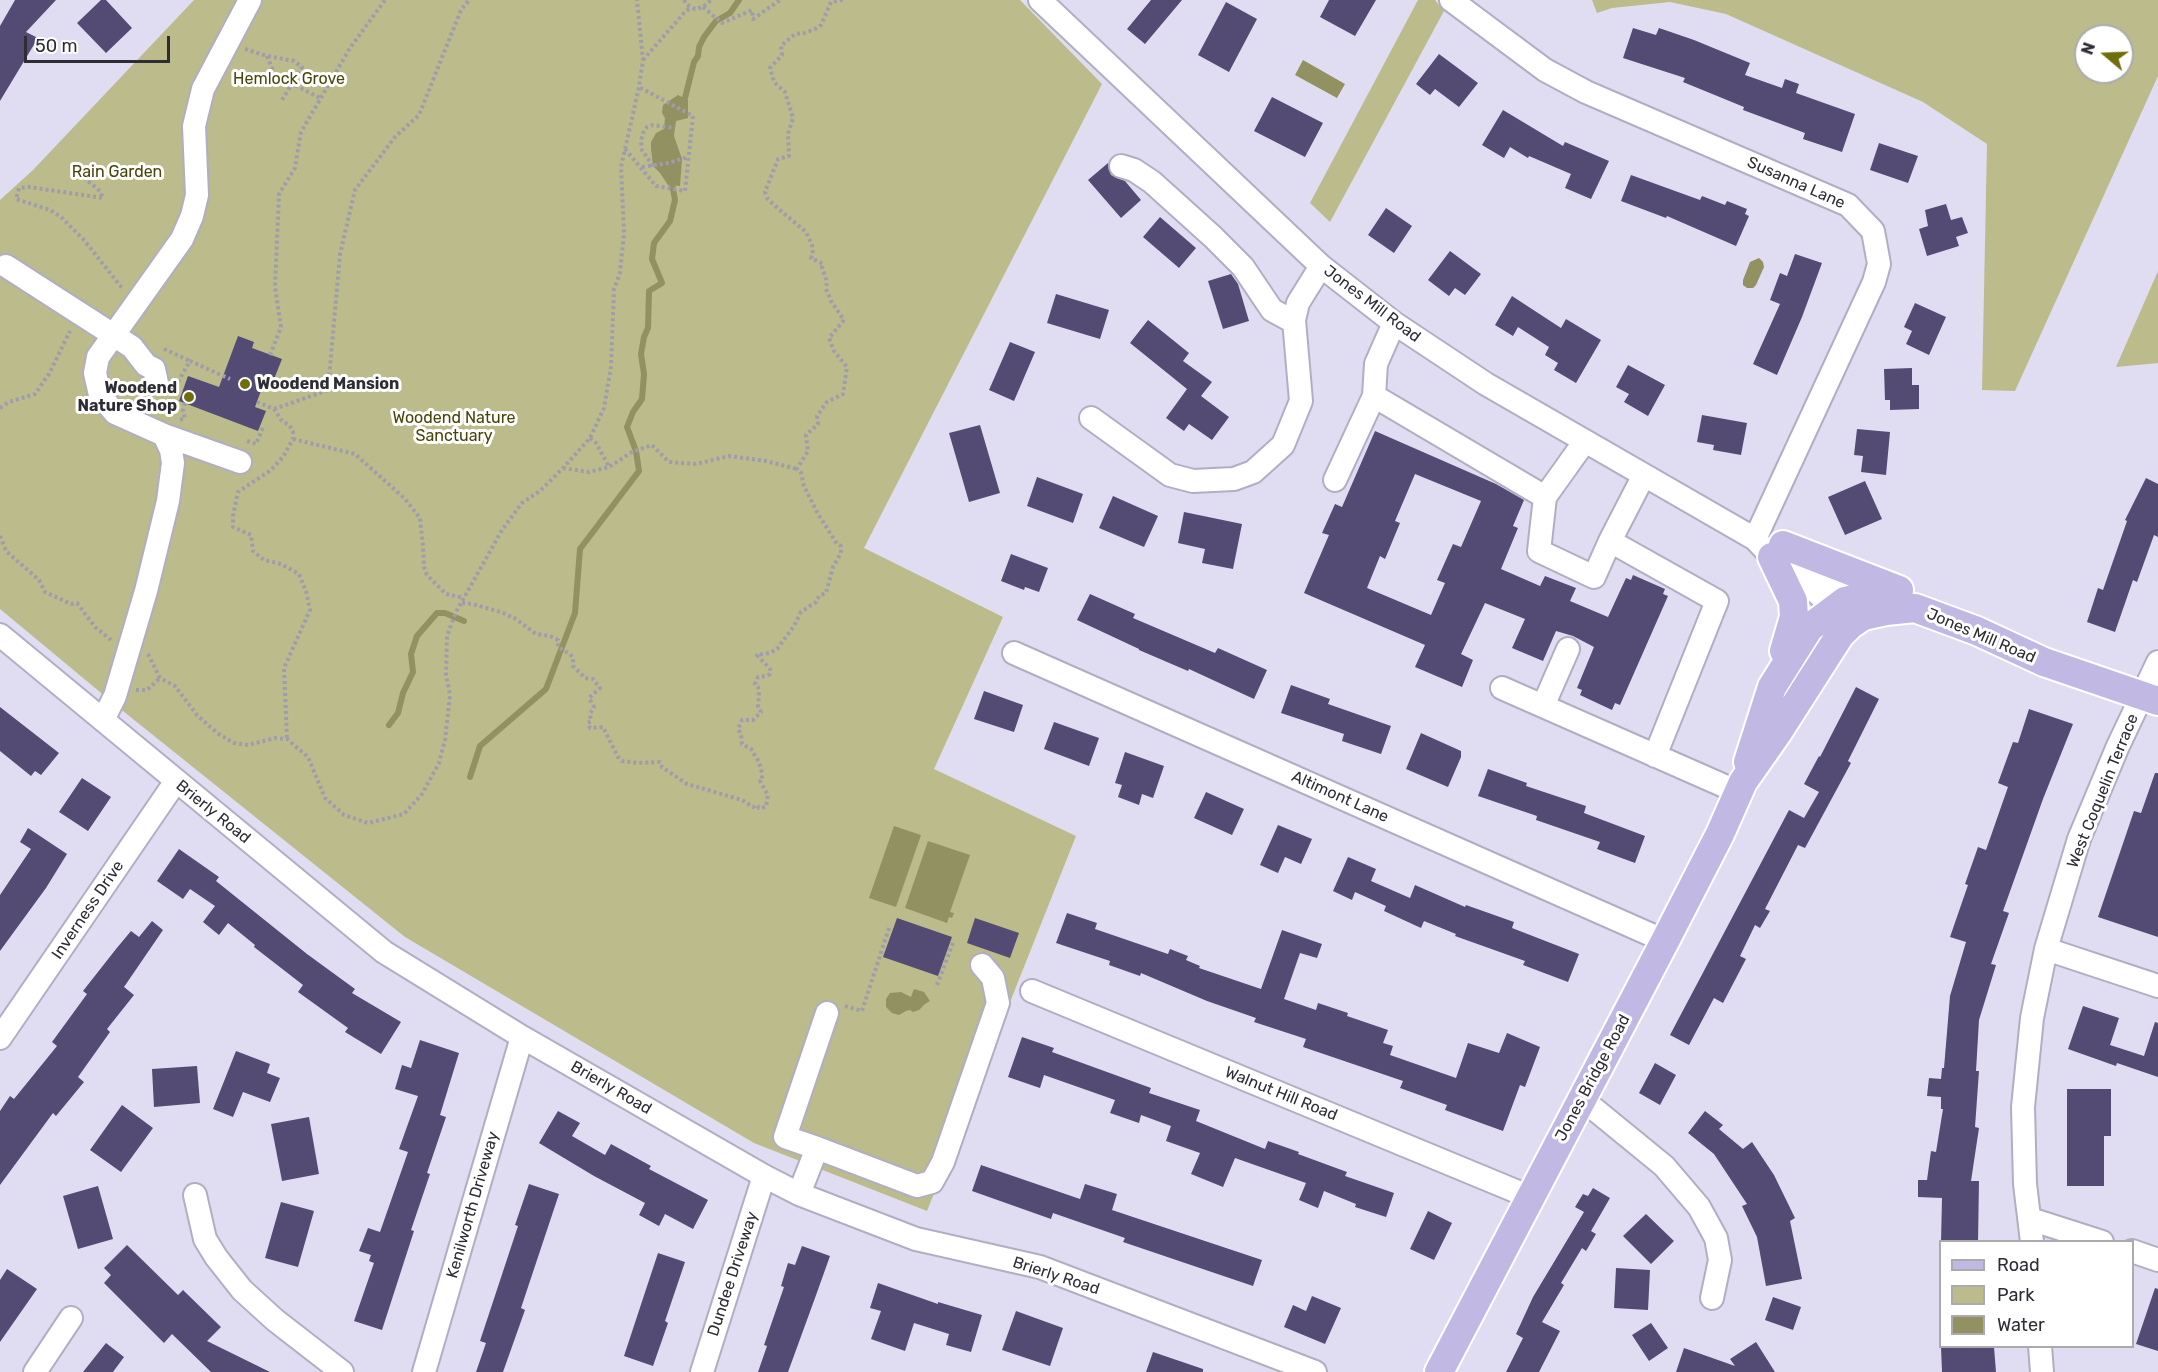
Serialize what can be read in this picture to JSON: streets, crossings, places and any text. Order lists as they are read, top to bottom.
{
  "streets": {
    "main road": ["Jones Mill Road", "Jones Bridge Road"],
    "street": [
      "Susanna Lane",
      "West Coquelin Terrace",
      "Altimont Lane",
      "Brierly Road",
      "Inverness Drive",
      "Walnut Hill Road",
      "Kenilworth Driveway",
      "Dundee Driveway"
    ]
  },
  "crossings": [
    ["Susanna Lane", "Jones Mill Road"],
    ["Jones Mill Road", "West Coquelin Terrace"],
    ["Jones Mill Road", "Jones Bridge Road"],
    ["Altimont Lane", "Jones Bridge Road"],
    ["Brierly Road", "Inverness Drive"],
    ["Brierly Road", "Kenilworth Driveway"],
    ["Brierly Road", "Dundee Driveway"],
    ["Jones Bridge Road", "Walnut Hill Road"]
  ],
  "parks": ["Hemlock Grove", "Rain Garden", "Woodend Nature Sanctuary"],
  "places": ["Woodend Mansion", "Woodend Nature Shop"],
  "legend": ["Road", "Park", "Water"],
  "scale_bar": "50 m",
  "north": "left"
}
